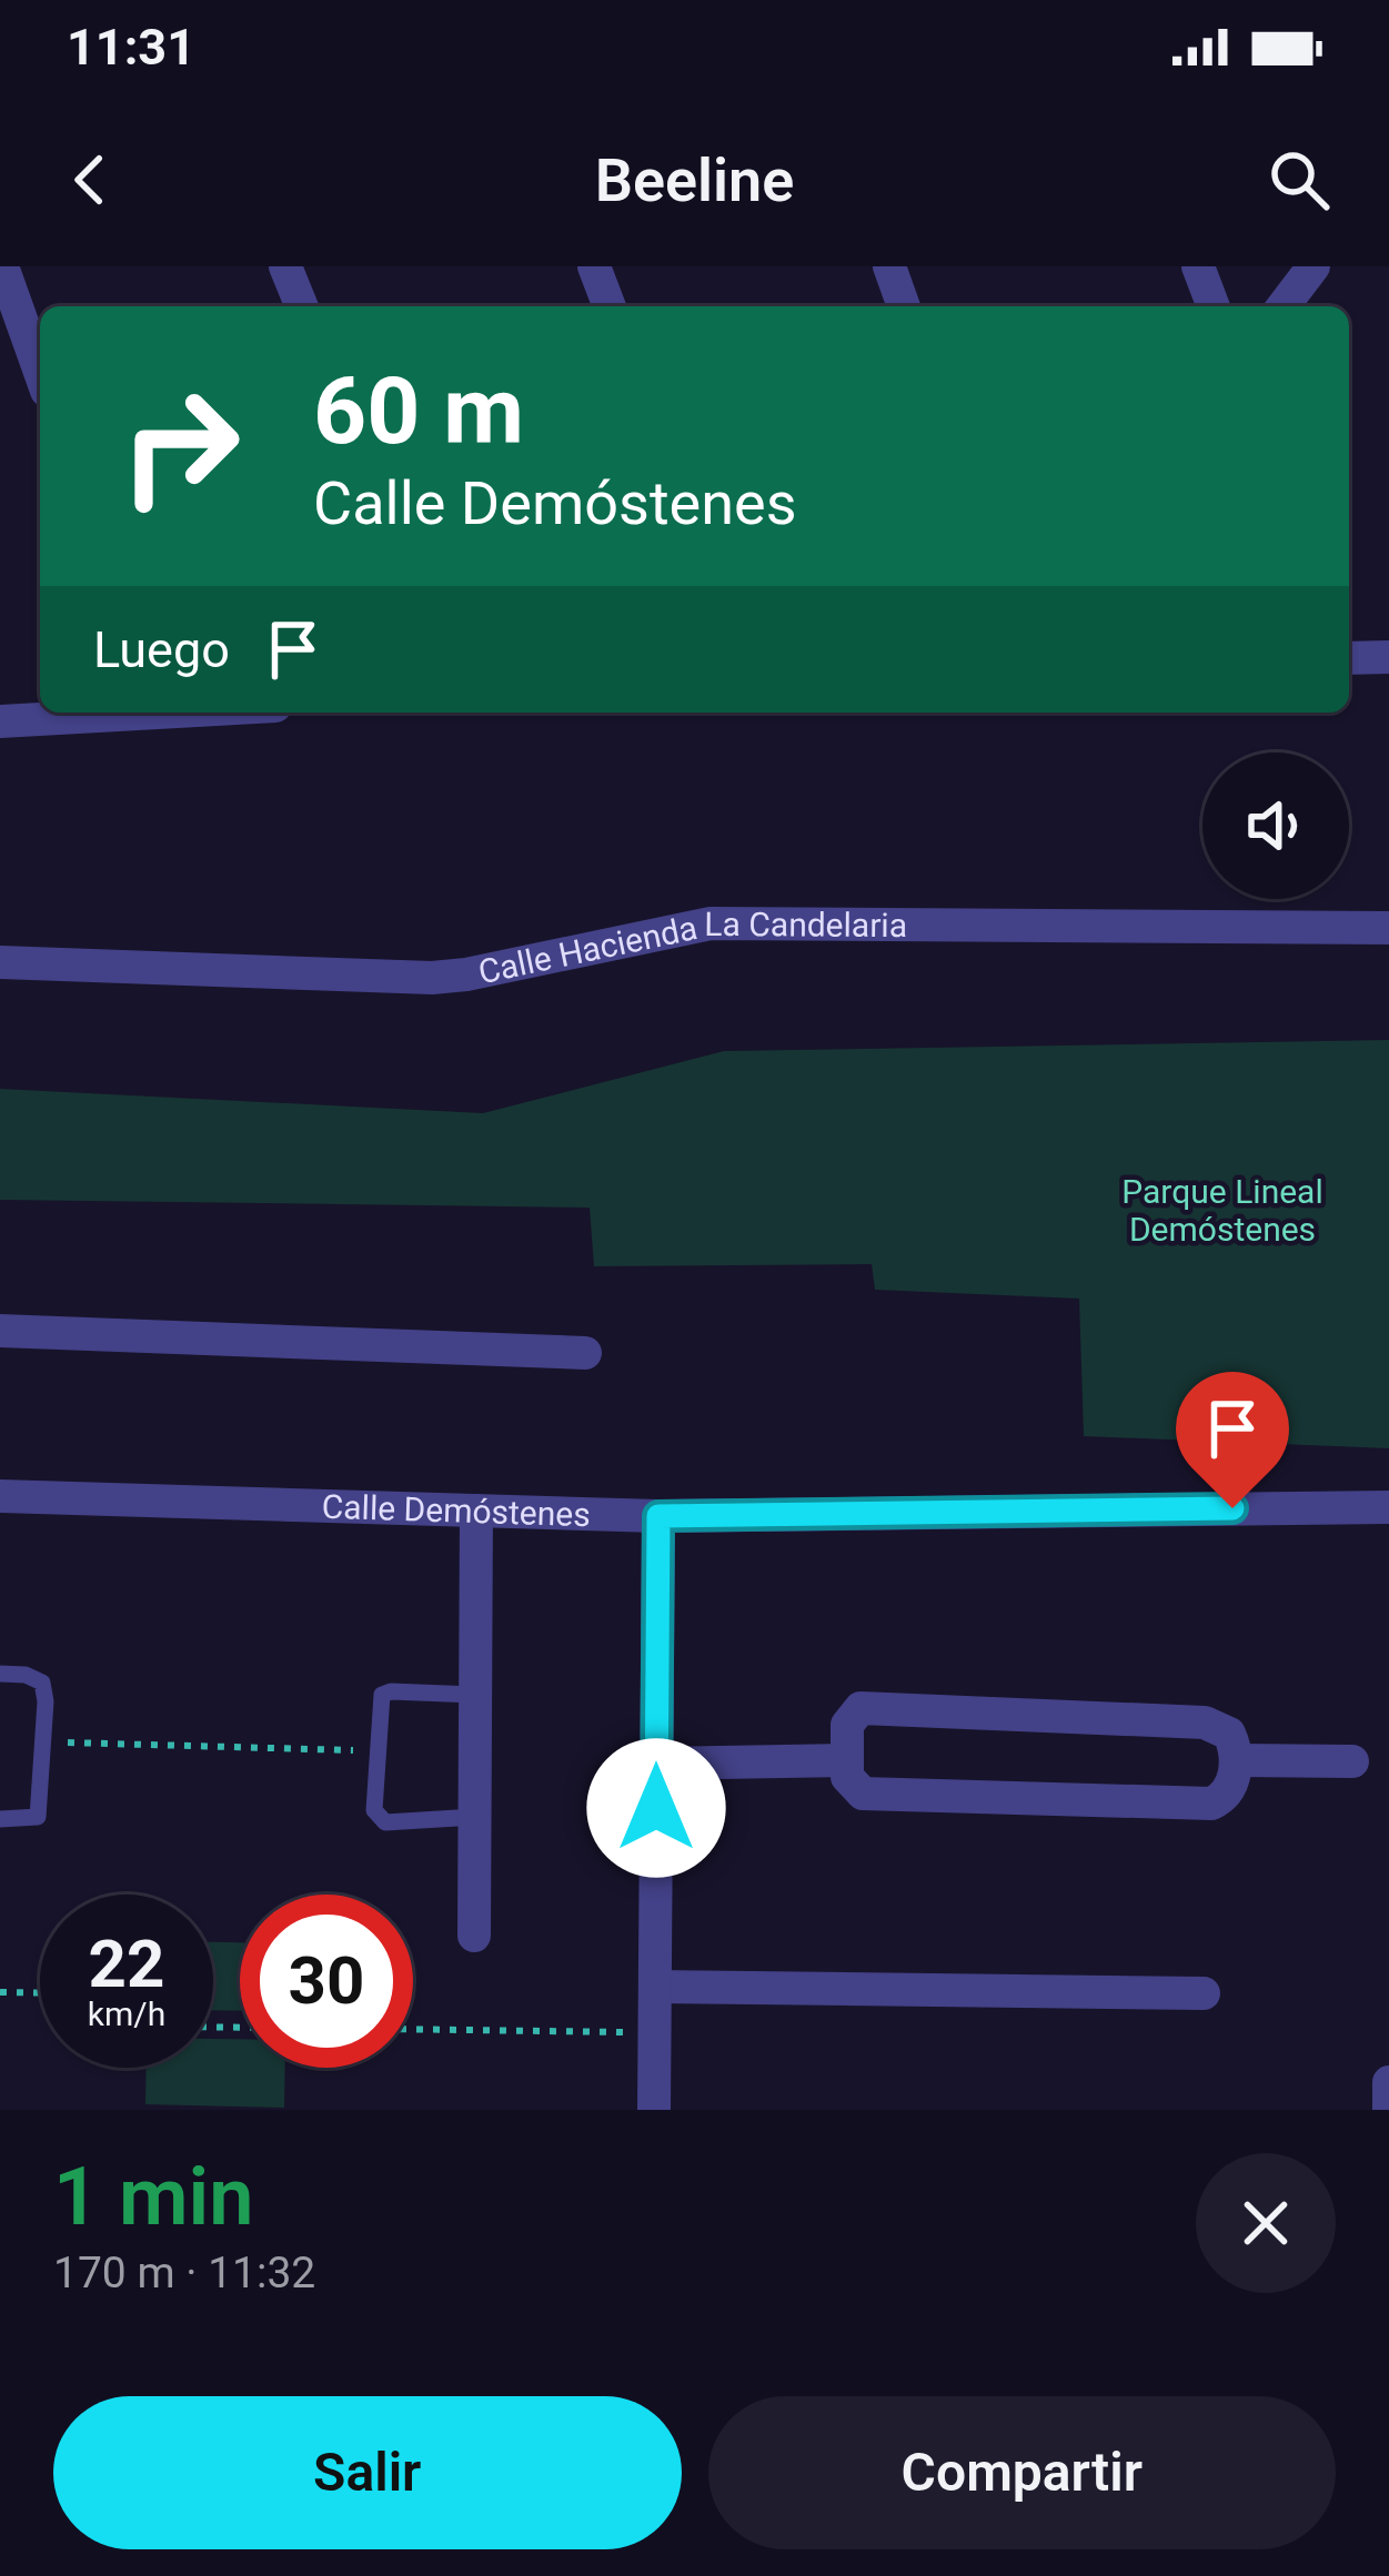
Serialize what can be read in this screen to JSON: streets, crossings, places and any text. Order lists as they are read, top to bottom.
{
  "streets": {
    "street": ["Calle Hacienda La Candelaria", "Calle Demóstenes"]
  },
  "parks": ["Parque Lineal Demóstenes"],
  "page": {
    "status": "11:31",
    "header": "Beeline",
    "turn": ["60 m", "Calle Demóstenes"],
    "then": "Luego",
    "speed": "22 km/h",
    "limit": "30",
    "heading": ["1 min", "170 m · 11:32"],
    "buttons": ["Salir", "Compartir"]
  }
}
